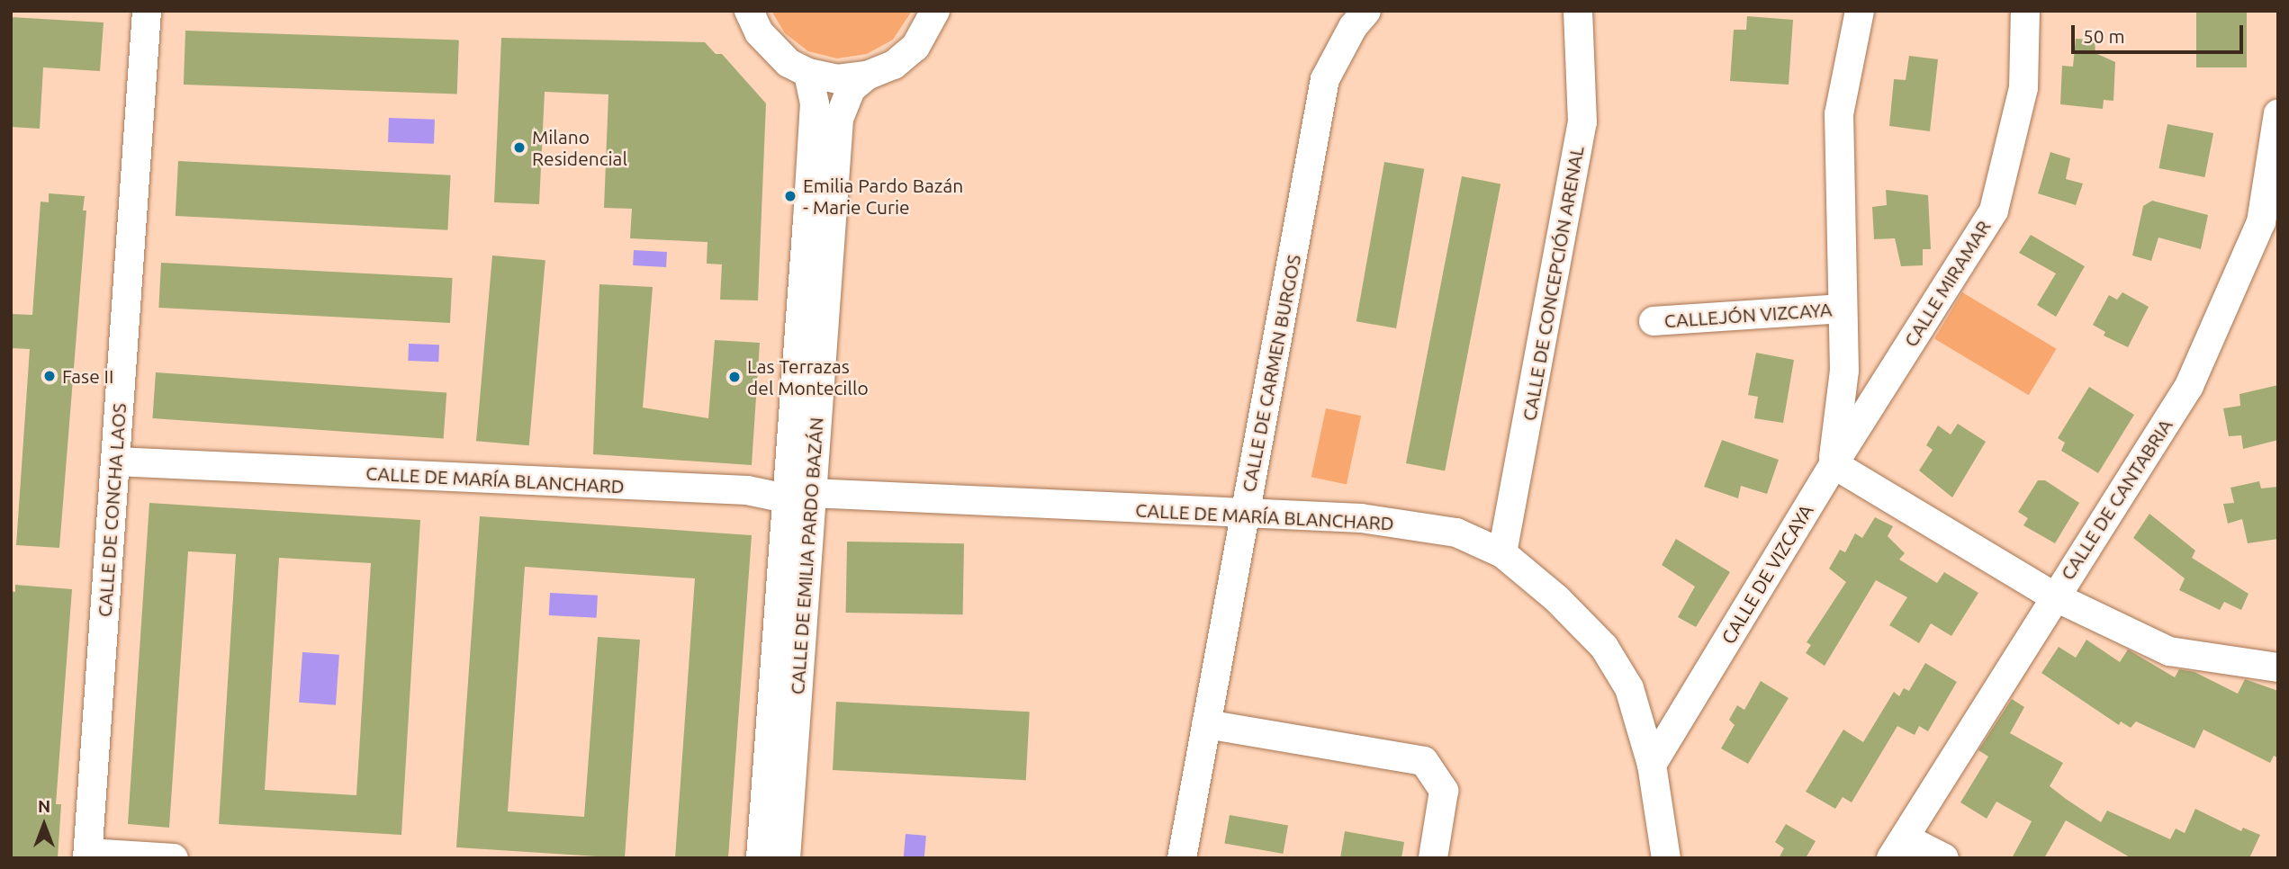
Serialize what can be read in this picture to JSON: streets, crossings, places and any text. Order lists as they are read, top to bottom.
{
  "streets": {
    "street": [
      "CALLE DE CONCEPCIÓN ARENAL",
      "CALLE MIRAMAR",
      "CALLEJÓN VIZCAYA",
      "CALLE DE CARMEN BURGOS",
      "CALLE DE MARÍA BLANCHARD",
      "CALLE DE CANTABRIA",
      "CALLE DE CONCHA LAOS",
      "CALLE DE EMILIA PARDO BAZÁN",
      "CALLE DE VIZCAYA"
    ]
  },
  "crossings": [
    ["CALLE DE CONCEPCIÓN ARENAL", "CALLE DE MARÍA BLANCHARD"],
    ["CALLE MIRAMAR", "CALLE DE VIZCAYA"],
    ["CALLEJÓN VIZCAYA", "CALLE DE VIZCAYA"],
    ["CALLE DE CARMEN BURGOS", "CALLE DE MARÍA BLANCHARD"],
    ["CALLE DE MARÍA BLANCHARD", "CALLE DE CONCHA LAOS"],
    ["CALLE DE MARÍA BLANCHARD", "CALLE DE EMILIA PARDO BAZÁN"],
    ["CALLE DE MARÍA BLANCHARD", "CALLE DE VIZCAYA"]
  ],
  "places": [
    "Milano Residencial",
    "Emilia Pardo Bazán - Marie Curie",
    "Fase II",
    "Las Terrazas del Montecillo"
  ],
  "scale_bar": "50 m",
  "north": "top"
}
